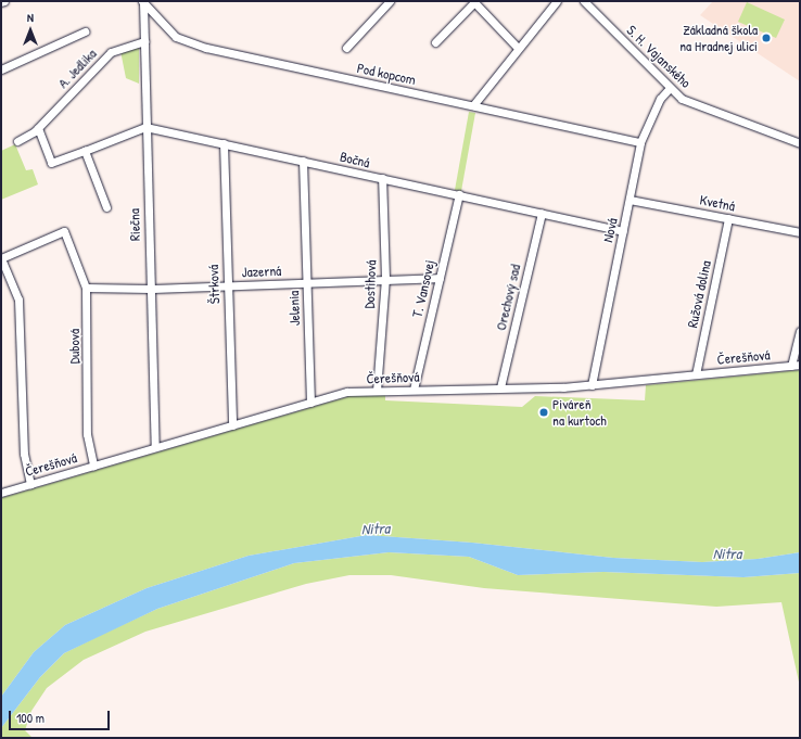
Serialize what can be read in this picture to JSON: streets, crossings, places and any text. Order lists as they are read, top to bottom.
{
  "streets": {
    "street": [
      "S. H. Vajanského",
      "A. Jedlika",
      "Pod kopcom",
      "Bočná",
      "Kvetná",
      "Riečna",
      "Nová",
      "Jazerná",
      "Štrková",
      "Dostihová",
      "T. Vansovej",
      "Ružová dolina",
      "Orechový sad",
      "Jelenia",
      "Dubová",
      "Čerešňová"
    ]
  },
  "crossings": [
    ["S. H. Vajanského", "Nová"],
    ["A. Jedlika", "Riečna"],
    ["Pod kopcom", "Riečna"],
    ["Pod kopcom", "Nová"],
    ["Bočná", "Riečna"],
    ["Bočná", "Nová"],
    ["Bočná", "Štrková"],
    ["Bočná", "Dostihová"],
    ["Bočná", "T. Vansovej"],
    ["Bočná", "Orechový sad"],
    ["Bočná", "Jelenia"],
    ["Kvetná", "Nová"],
    ["Kvetná", "Ružová dolina"],
    ["Riečna", "Jazerná"],
    ["Riečna", "Čerešňová"],
    ["Nová", "Čerešňová"],
    ["Jazerná", "Štrková"],
    ["Jazerná", "Dostihová"],
    ["Jazerná", "T. Vansovej"],
    ["Jazerná", "Jelenia"],
    ["Jazerná", "Dubová"],
    ["Štrková", "Čerešňová"],
    ["Dostihová", "Čerešňová"],
    ["T. Vansovej", "Čerešňová"],
    ["Ružová dolina", "Čerešňová"],
    ["Orechový sad", "Čerešňová"],
    ["Jelenia", "Čerešňová"],
    ["Dubová", "Čerešňová"]
  ],
  "water": ["Nitra"],
  "places": ["Základná škola na Hradnej ulici", "Piváreň na kurtoch"],
  "scale_bar": "100 m",
  "north": "top"
}
